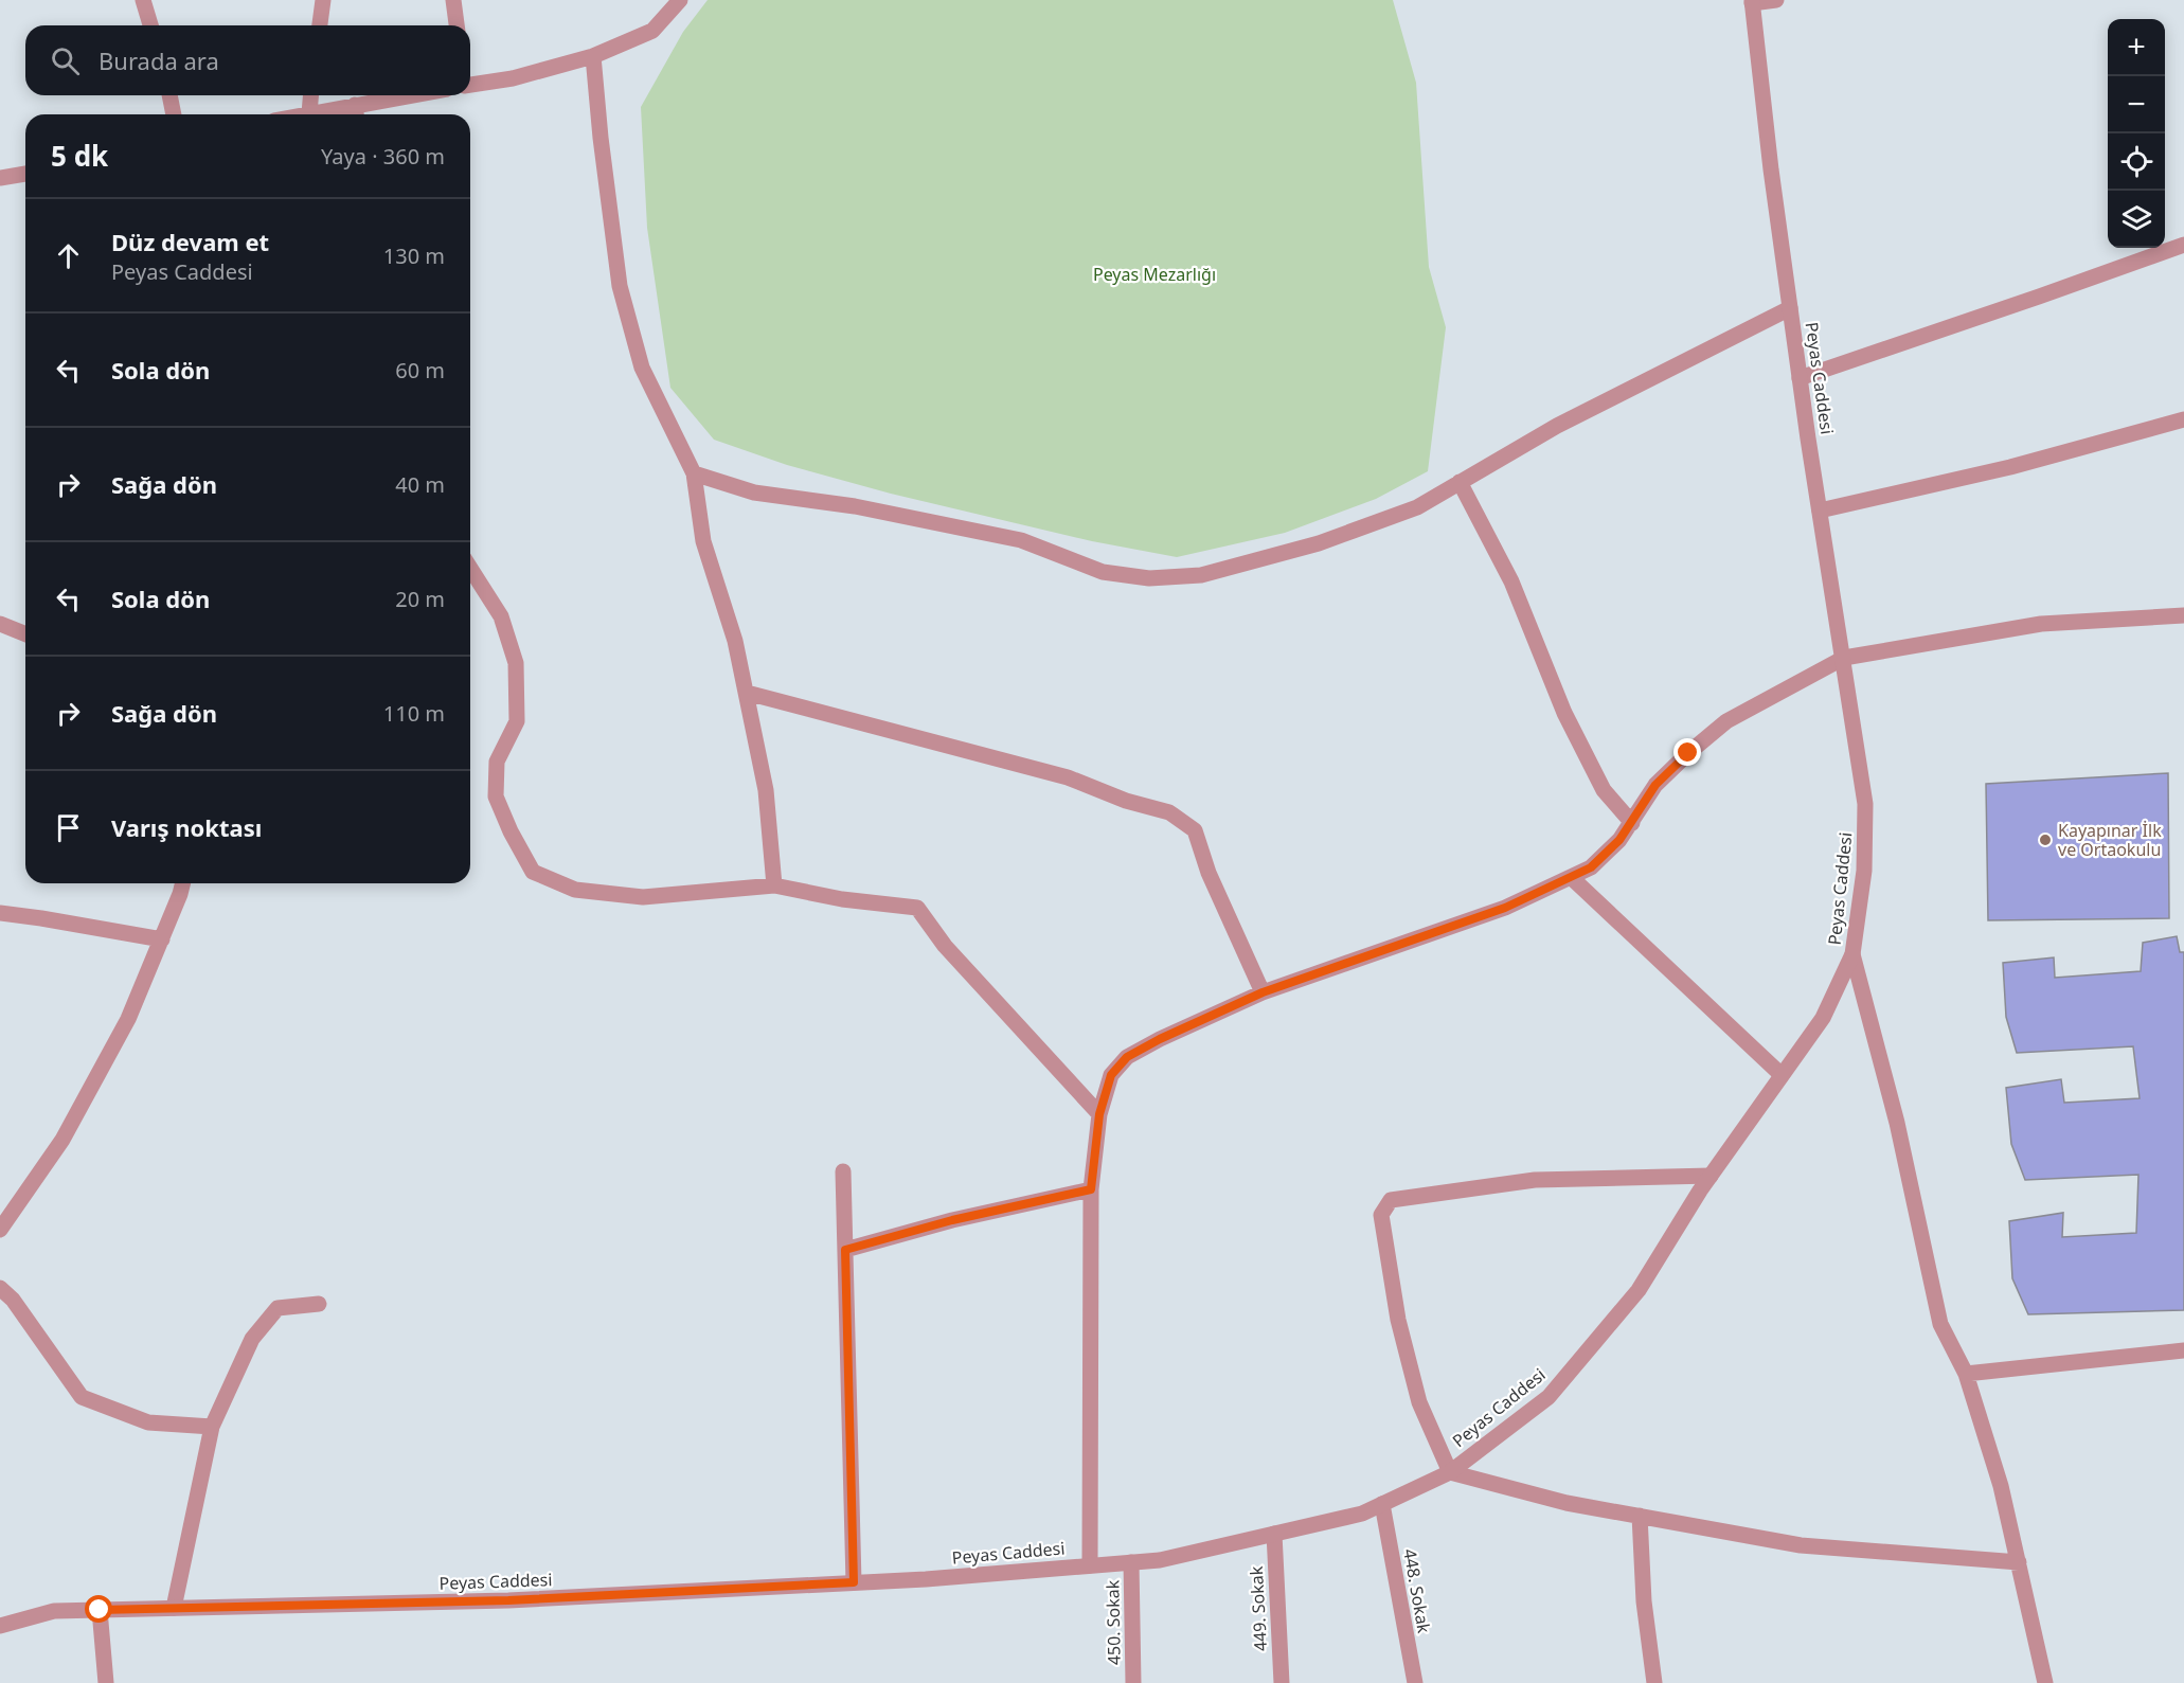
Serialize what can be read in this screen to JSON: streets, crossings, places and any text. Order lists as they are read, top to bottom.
{
  "streets": {
    "street": [
      "Peyas Caddesi",
      "448. Sokak",
      "449. Sokak",
      "450. Sokak"
    ]
  },
  "crossings": [
    ["Peyas Caddesi", "448. Sokak"],
    ["Peyas Caddesi", "449. Sokak"],
    ["Peyas Caddesi", "450. Sokak"]
  ],
  "parks": ["Peyas Mezarlığı"],
  "places": ["Kayapınar İlk ve Ortaokulu"],
  "page": {
    "map_buttons": ["+", "−"],
    "search": "Burada ara",
    "heading": ["5 dk", "Yaya · 360 m"],
    "list": [
      ["Düz devam et", "Peyas Caddesi", "130 m"],
      ["Sola dön", "60 m"],
      ["Sağa dön", "40 m"],
      ["Sola dön", "20 m"],
      ["Sağa dön", "110 m"],
      "Varış noktası"
    ]
  }
}
